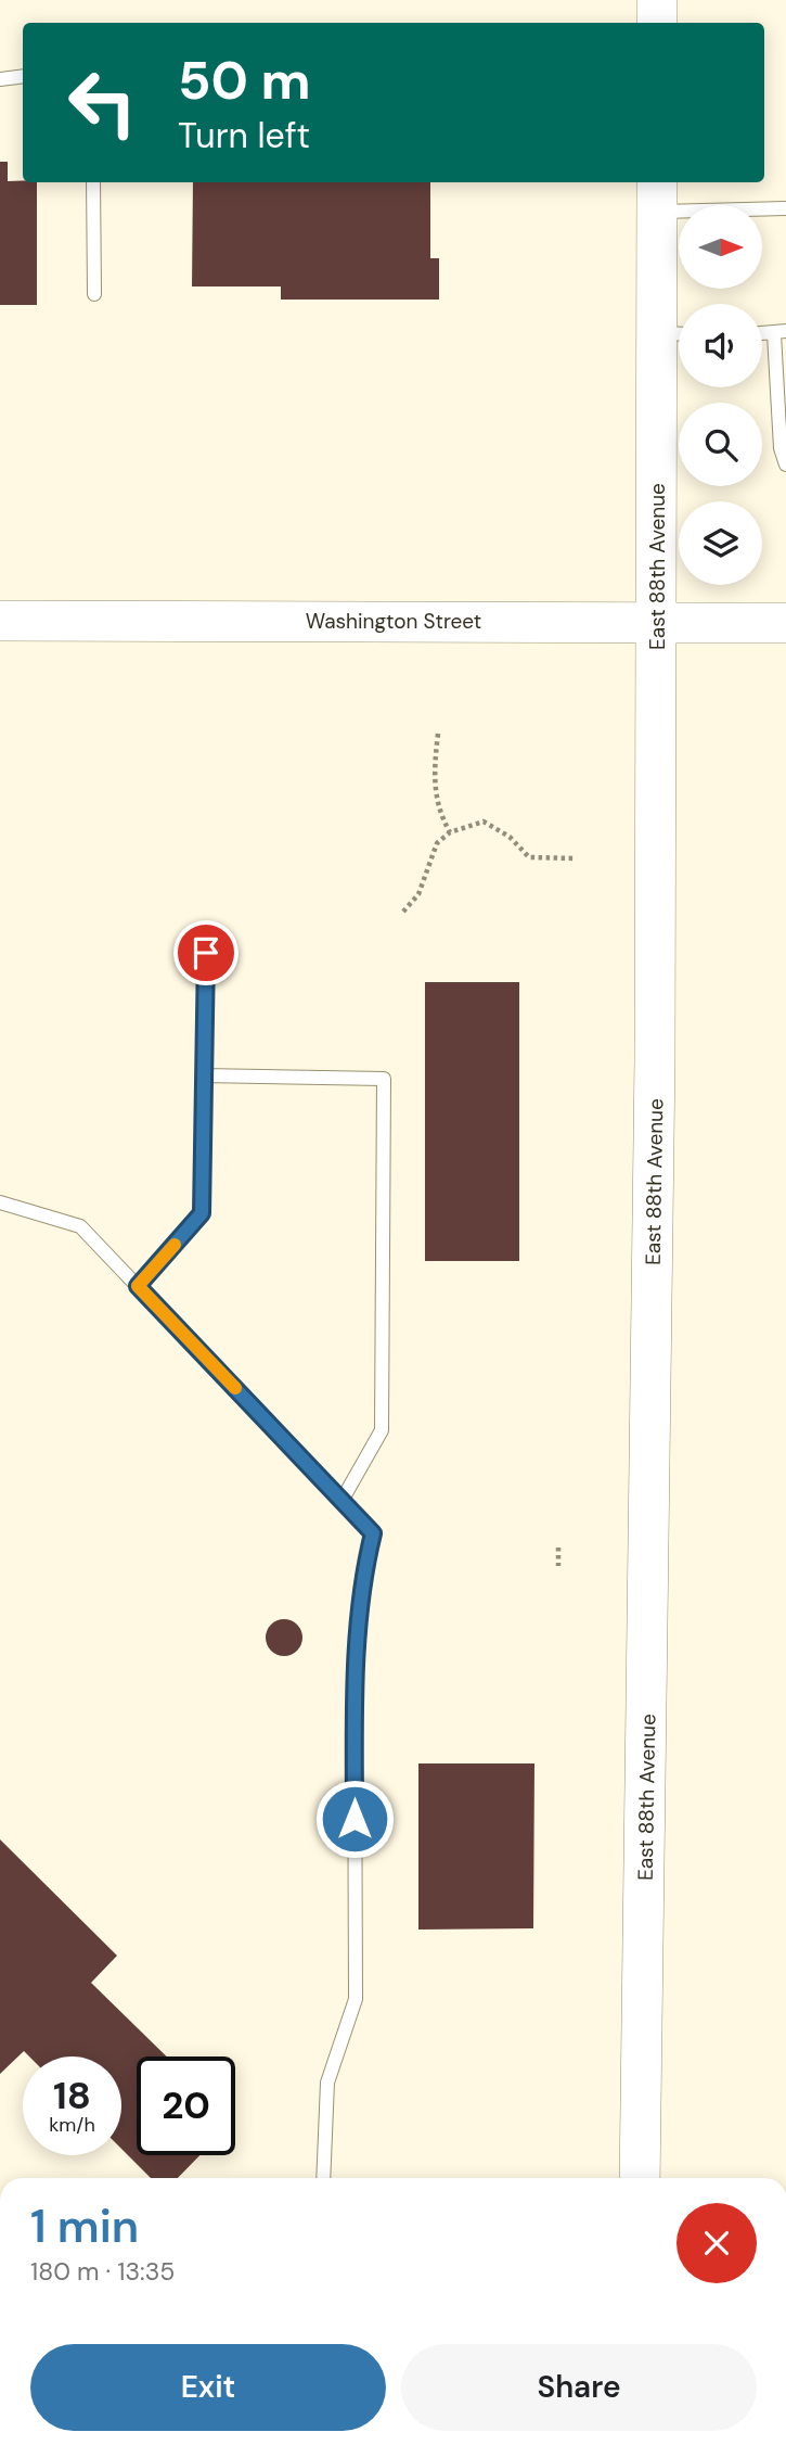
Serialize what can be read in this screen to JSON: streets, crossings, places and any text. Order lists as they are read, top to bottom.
{
  "streets": {
    "main road": ["East 88th Avenue", "Washington Street"]
  },
  "crossings": [
    ["East 88th Avenue", "Washington Street"]
  ],
  "north": "right",
  "page": {
    "turn": ["50 m", "Turn left"],
    "speed": "18 km/h",
    "limit": "20",
    "heading": ["1 min", "180 m · 13:35"],
    "buttons": ["Exit", "Share"]
  }
}
